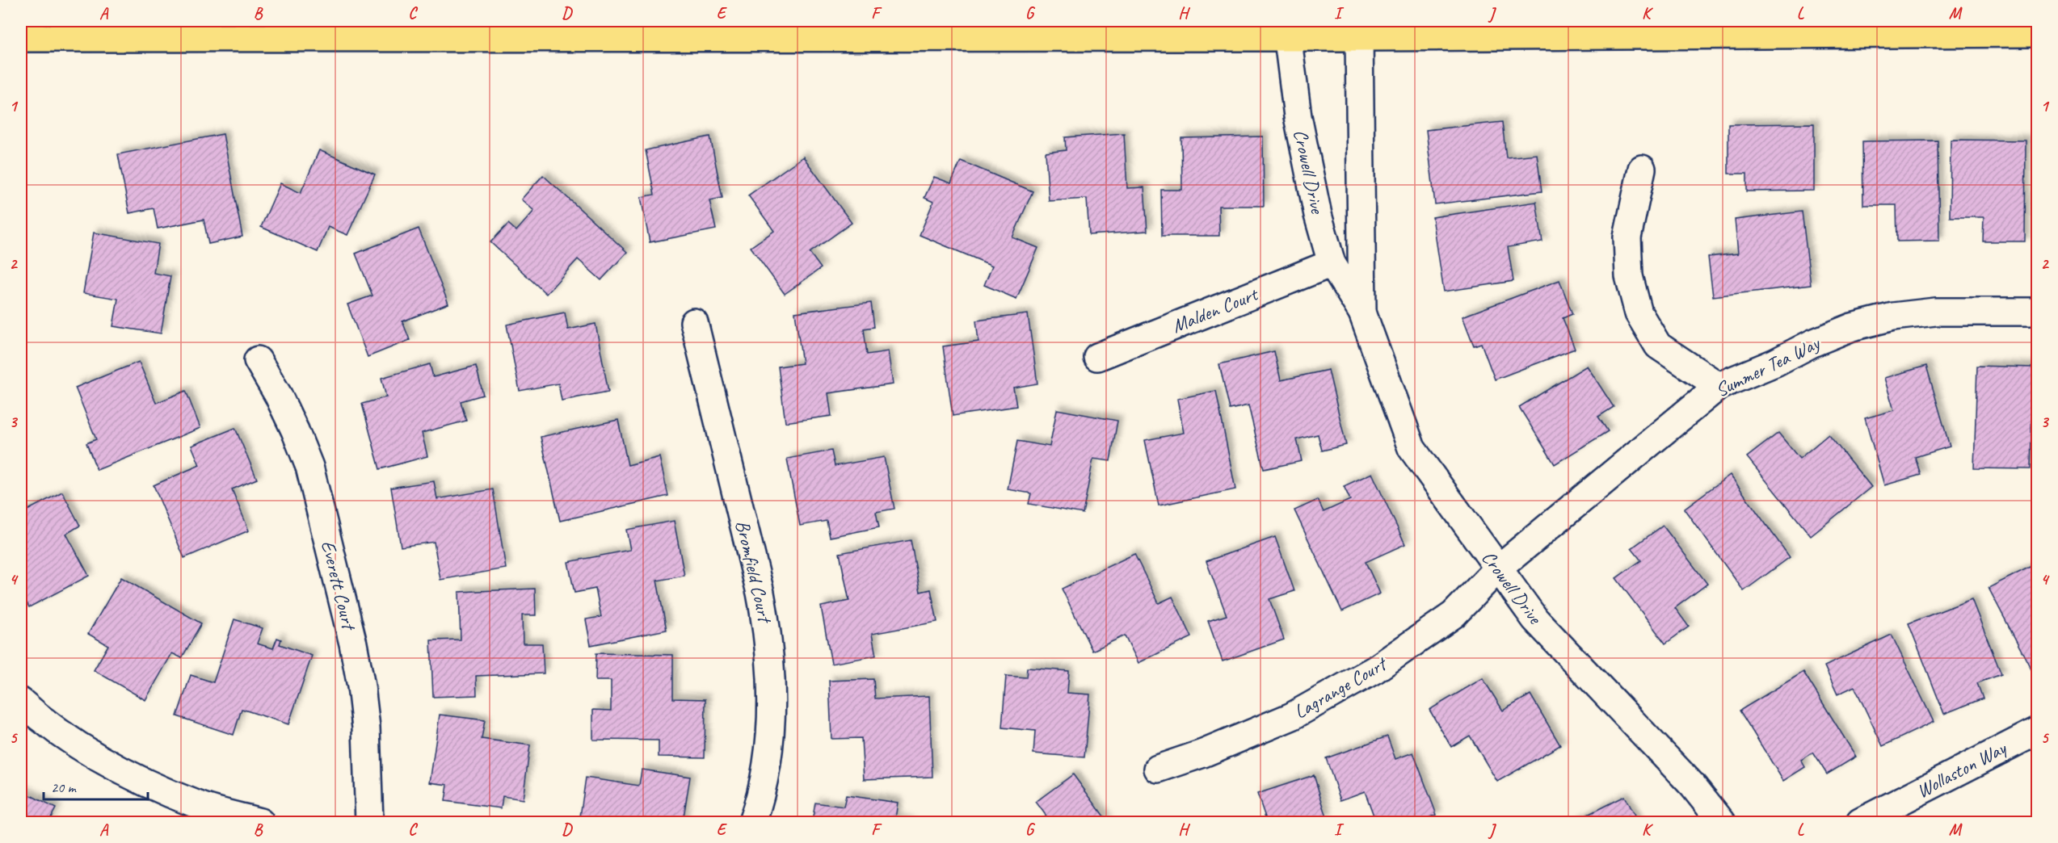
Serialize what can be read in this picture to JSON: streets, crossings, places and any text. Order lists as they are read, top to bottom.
{
  "streets": {
    "street": [
      "Crowell Drive",
      "Malden Court",
      "Summer Tea Way",
      "Bromfield Court",
      "Everett Court",
      "Lagrange Court",
      "Wollaston Way"
    ]
  },
  "crossings": [
    ["Crowell Drive", "Malden Court"],
    ["Crowell Drive", "Summer Tea Way"],
    ["Crowell Drive", "Lagrange Court"],
    ["Summer Tea Way", "Lagrange Court"]
  ],
  "scale_bar": "20 m",
  "grid": {
    "columns": [
      "A",
      "B",
      "C",
      "D",
      "E",
      "F",
      "G",
      "H",
      "I",
      "J",
      "K",
      "L",
      "M"
    ],
    "rows": [
      "1",
      "2",
      "3",
      "4",
      "5"
    ]
  }
}
